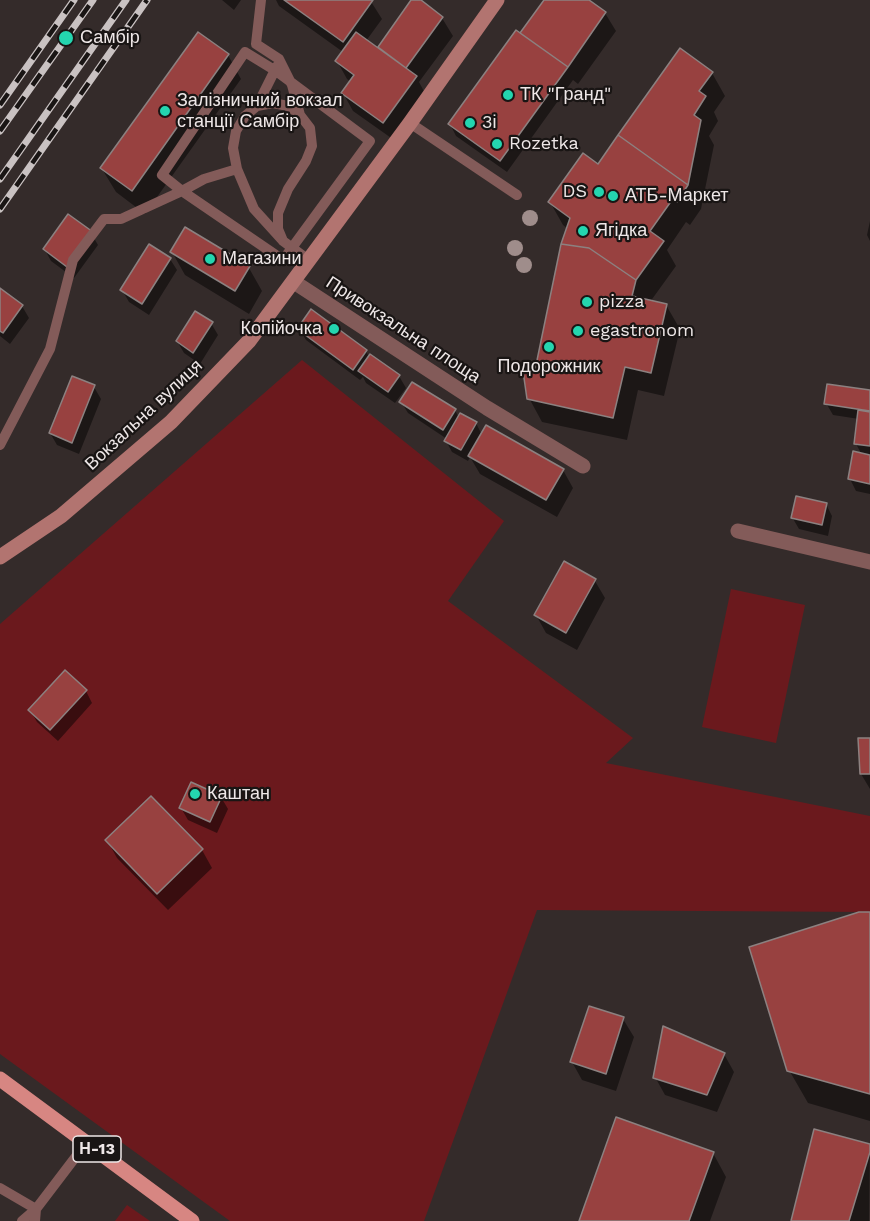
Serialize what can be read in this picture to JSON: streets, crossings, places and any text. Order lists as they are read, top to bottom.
{
  "streets": {
    "main road": ["Привокзальна площа", "Вокзальна вулиця", "Н-13"]
  },
  "crossings": [
    ["Привокзальна площа", "Вокзальна вулиця"]
  ],
  "places": [
    "Самбір",
    "ТК \"Гранд\"",
    "Залізничний вокзал станції Самбір",
    "3і",
    "Rozetka",
    "DS",
    "АТБ-Маркет",
    "Ягідка",
    "Магазини",
    "pizza",
    "Копійочка",
    "egastronom",
    "Подорожник",
    "Каштан"
  ]
}
